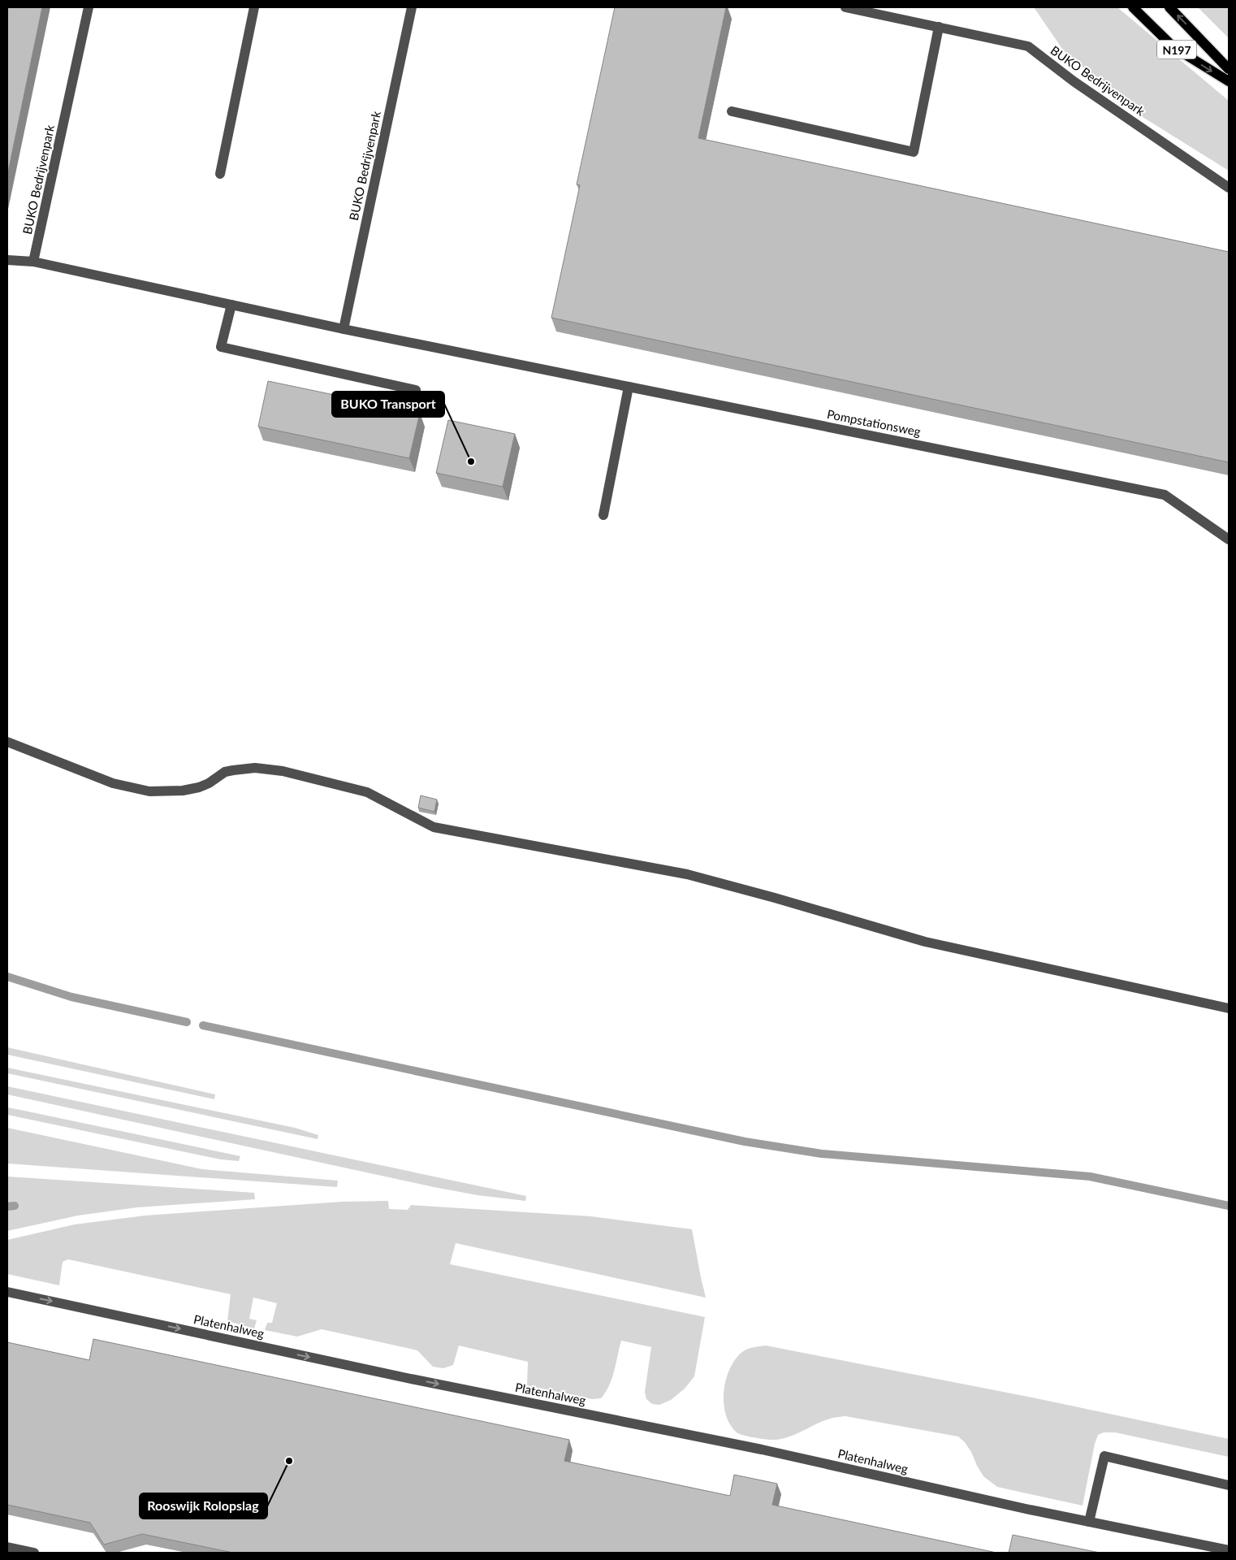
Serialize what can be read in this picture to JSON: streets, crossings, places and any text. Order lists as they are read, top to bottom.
{
  "streets": {
    "main road": ["N197"],
    "street": ["BUKO Bedrijvenpark", "Pompstationsweg", "Platenhalweg"]
  },
  "one_way": ["Platenhalweg"],
  "places": ["BUKO Transport", "Rooswijk Rolopslag"]
}
